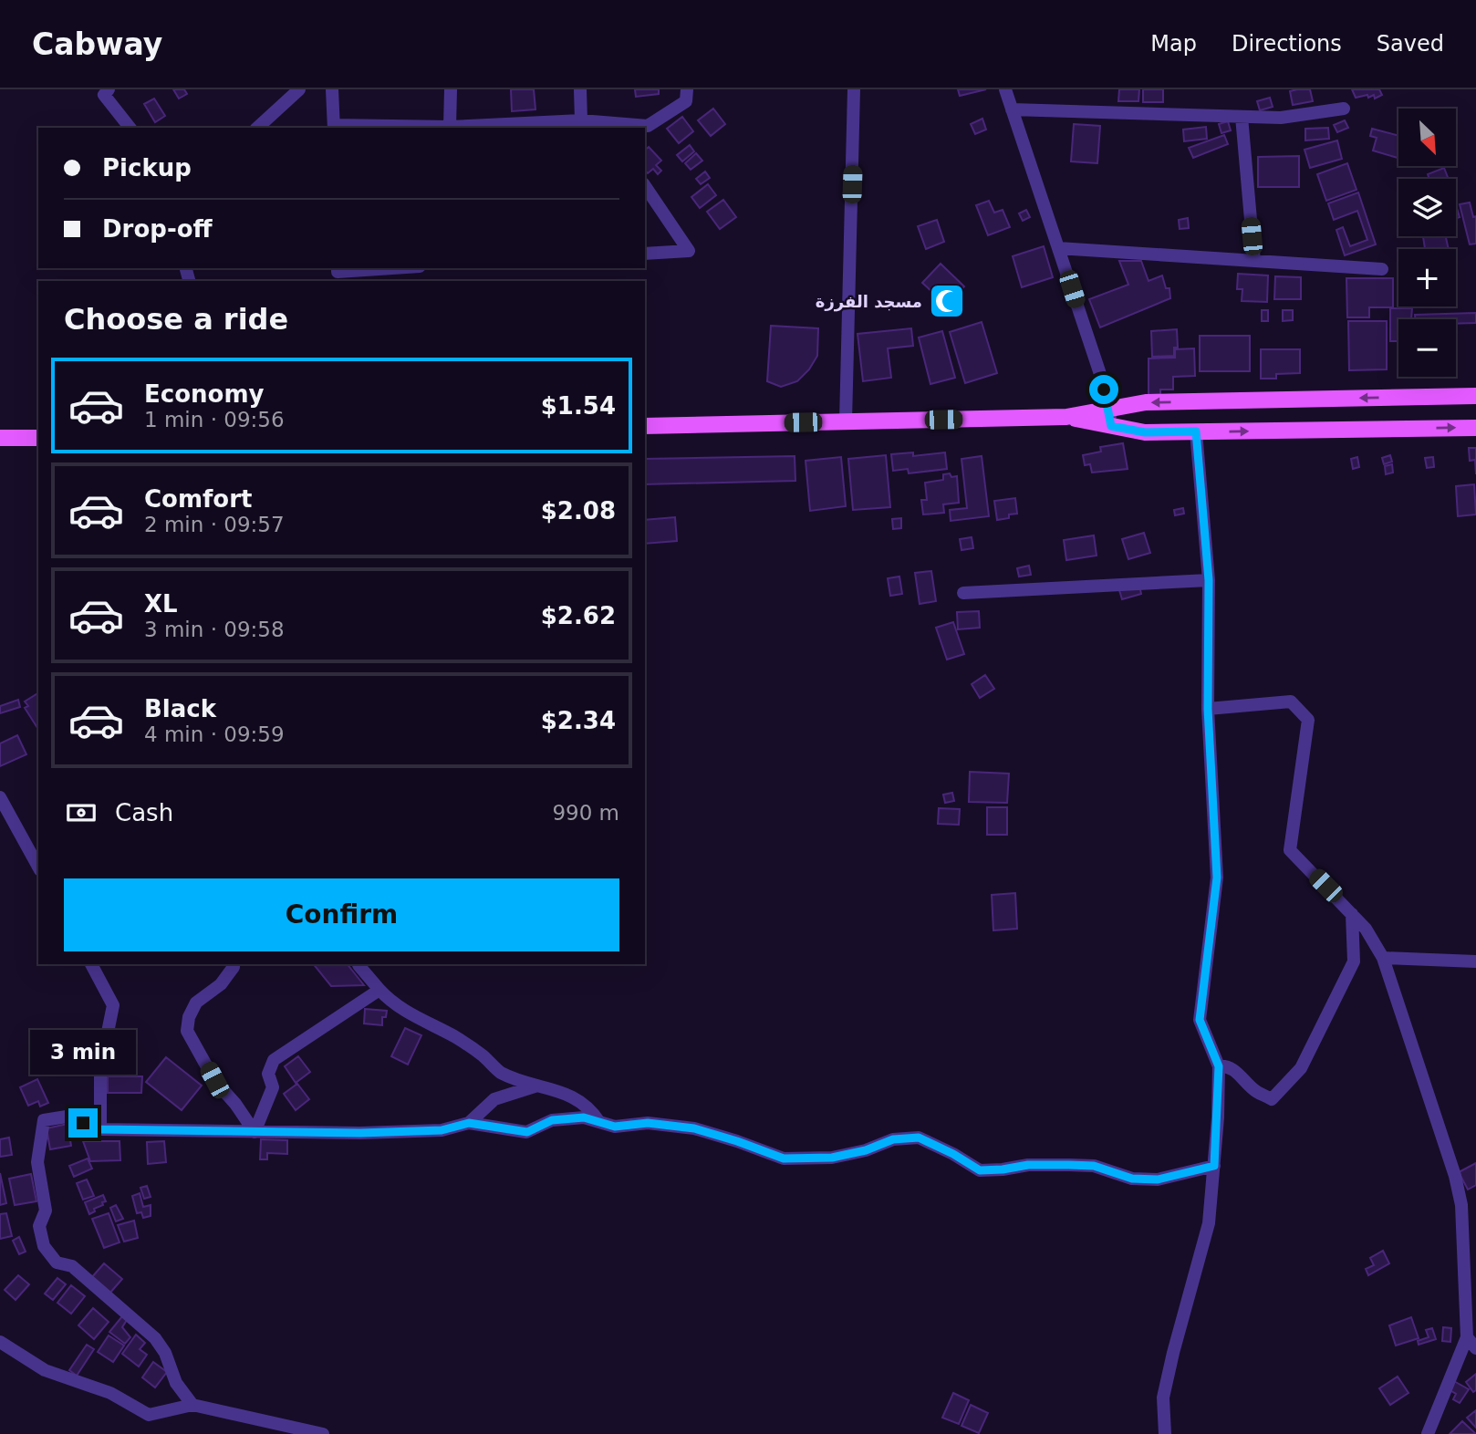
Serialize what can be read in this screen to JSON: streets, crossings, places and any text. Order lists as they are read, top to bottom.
{
  "places": {
    "mosque": ["مسجد الفرزة"]
  },
  "north": "bottom right",
  "page": {
    "header": "Cabway",
    "nav": ["Map", "Directions", "Saved"],
    "map_buttons": ["+", "−"],
    "banner": ["Pickup", "Drop-off"],
    "heading": "Choose a ride",
    "list": [
      {
        "name": "Economy",
        "note": "1 min · 09:56",
        "value": "$1.54"
      },
      {
        "name": "Comfort",
        "note": "2 min · 09:57",
        "value": "$2.08"
      },
      {
        "name": "XL",
        "note": "3 min · 09:58",
        "value": "$2.62"
      },
      {
        "name": "Black",
        "note": "4 min · 09:59",
        "value": "$2.34"
      }
    ],
    "pay": ["Cash", "990 m"],
    "buttons": "Confirm",
    "bubble": "3 min"
  }
}
